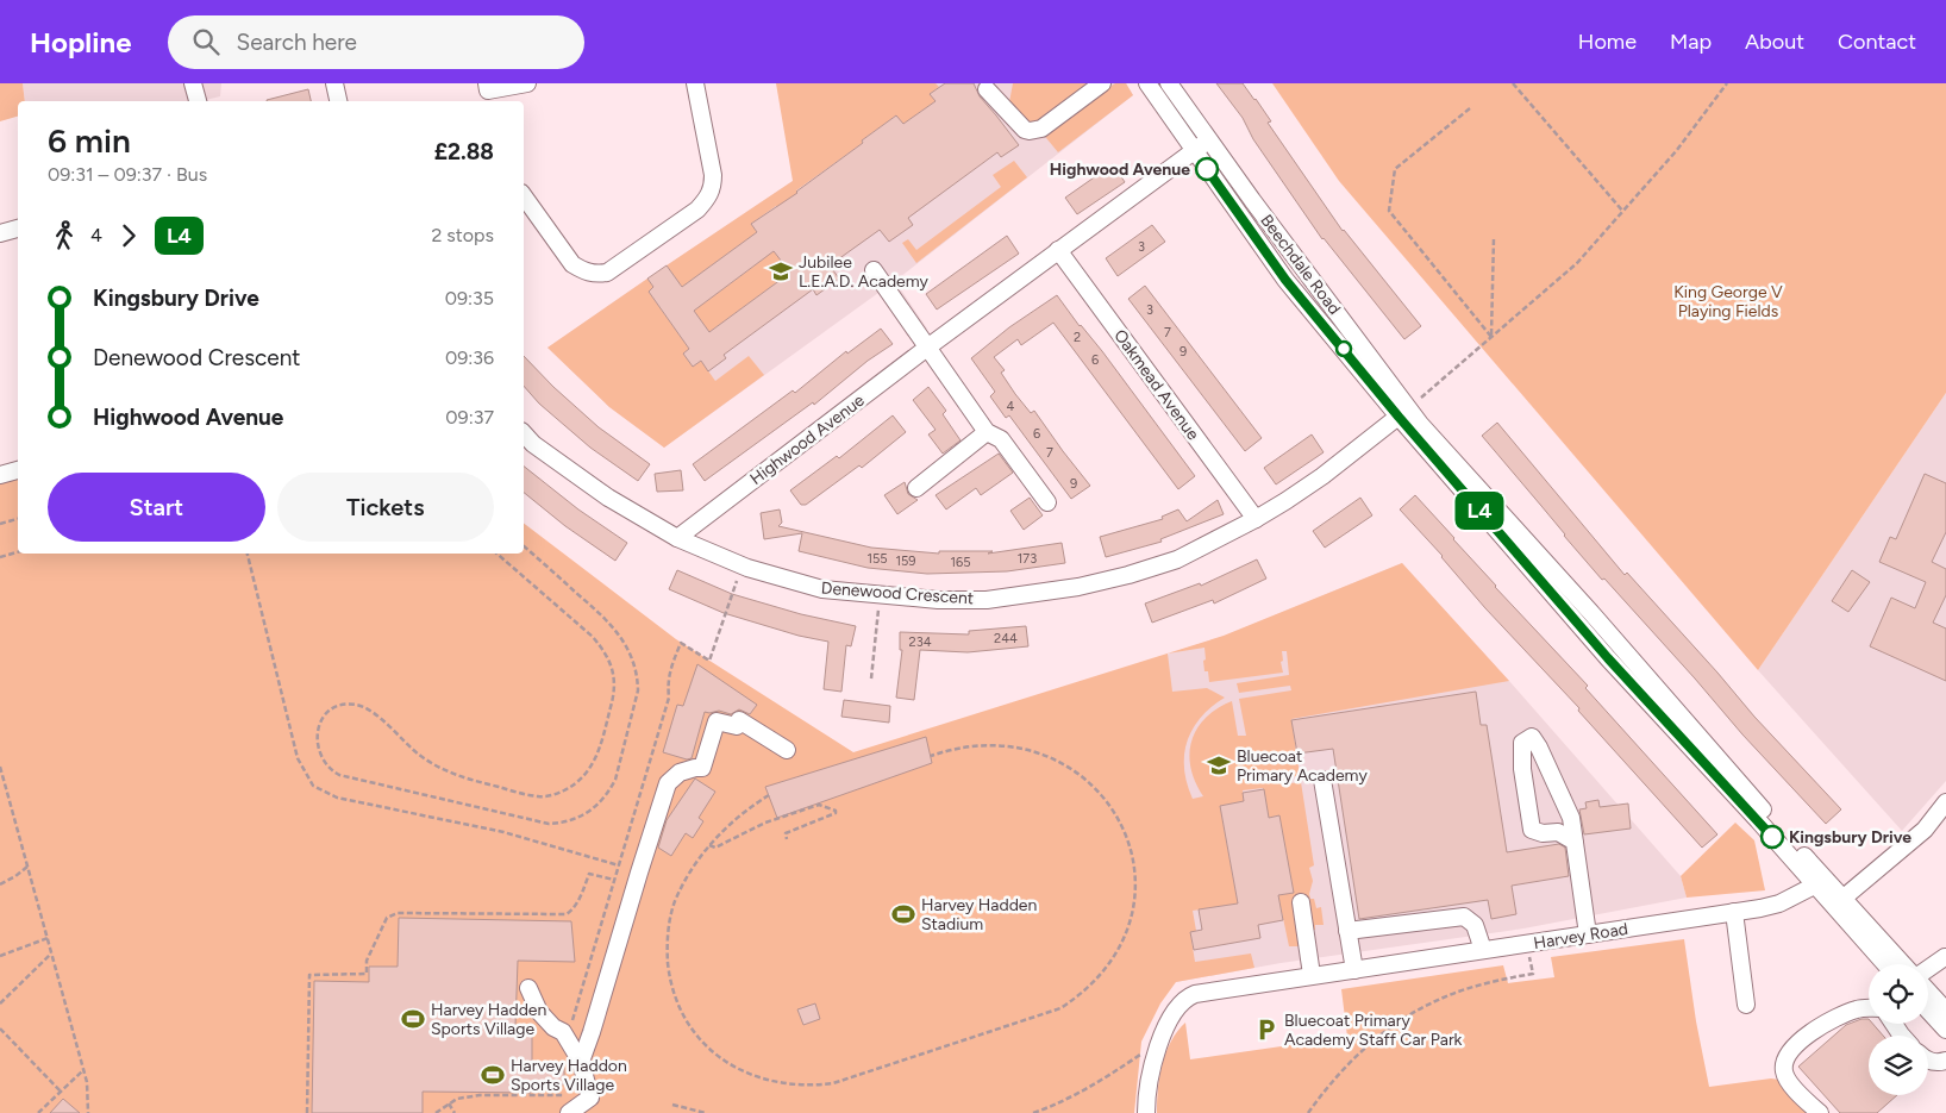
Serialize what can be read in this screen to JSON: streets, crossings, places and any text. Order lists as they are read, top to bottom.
{
  "streets": {
    "street": [
      "Beechdale Road",
      "Oakmead Avenue",
      "Highwood Avenue",
      "Denewood Crescent",
      "Harvey Road"
    ]
  },
  "crossings": [
    ["Beechdale Road", "Highwood Avenue"],
    ["Beechdale Road", "Denewood Crescent"],
    ["Beechdale Road", "Harvey Road"],
    ["Oakmead Avenue", "Highwood Avenue"],
    ["Oakmead Avenue", "Denewood Crescent"],
    ["Highwood Avenue", "Denewood Crescent"]
  ],
  "parks": ["King George V Playing Fields"],
  "places": {
    "other": ["Highwood Avenue", "Kingsbury Drive"],
    "school or university": ["Jubilee L.E.A.D. Academy", "Bluecoat Primary Academy"],
    "sports": ["Harvey Hadden Stadium", "Harvey Hadden Sports Village", "Harvey Haddon Sports Village"],
    "parking": ["Bluecoat Primary Academy Staff Car Park"]
  },
  "lines": ["bus line L4"],
  "house_numbers": [
    "3",
    "3",
    "7",
    "2",
    "9",
    "6",
    "4",
    "6",
    "7",
    "9",
    "155",
    "173",
    "159",
    "165",
    "244",
    "234"
  ],
  "page": {
    "header": "Hopline",
    "search": "Search here",
    "nav": [
      "Home",
      "Map",
      "About",
      "Contact"
    ],
    "on_map": "L4",
    "heading": ["6 min", "09:31 – 09:37 · Bus", "£2.88"],
    "legs": ["4", "L4", "2 stops"],
    "list": [
      {
        "name": "Kingsbury Drive",
        "value": "09:35"
      },
      {
        "name": "Denewood Crescent",
        "value": "09:36"
      },
      {
        "name": "Highwood Avenue",
        "value": "09:37"
      }
    ],
    "buttons": ["Start", "Tickets"]
  }
}
